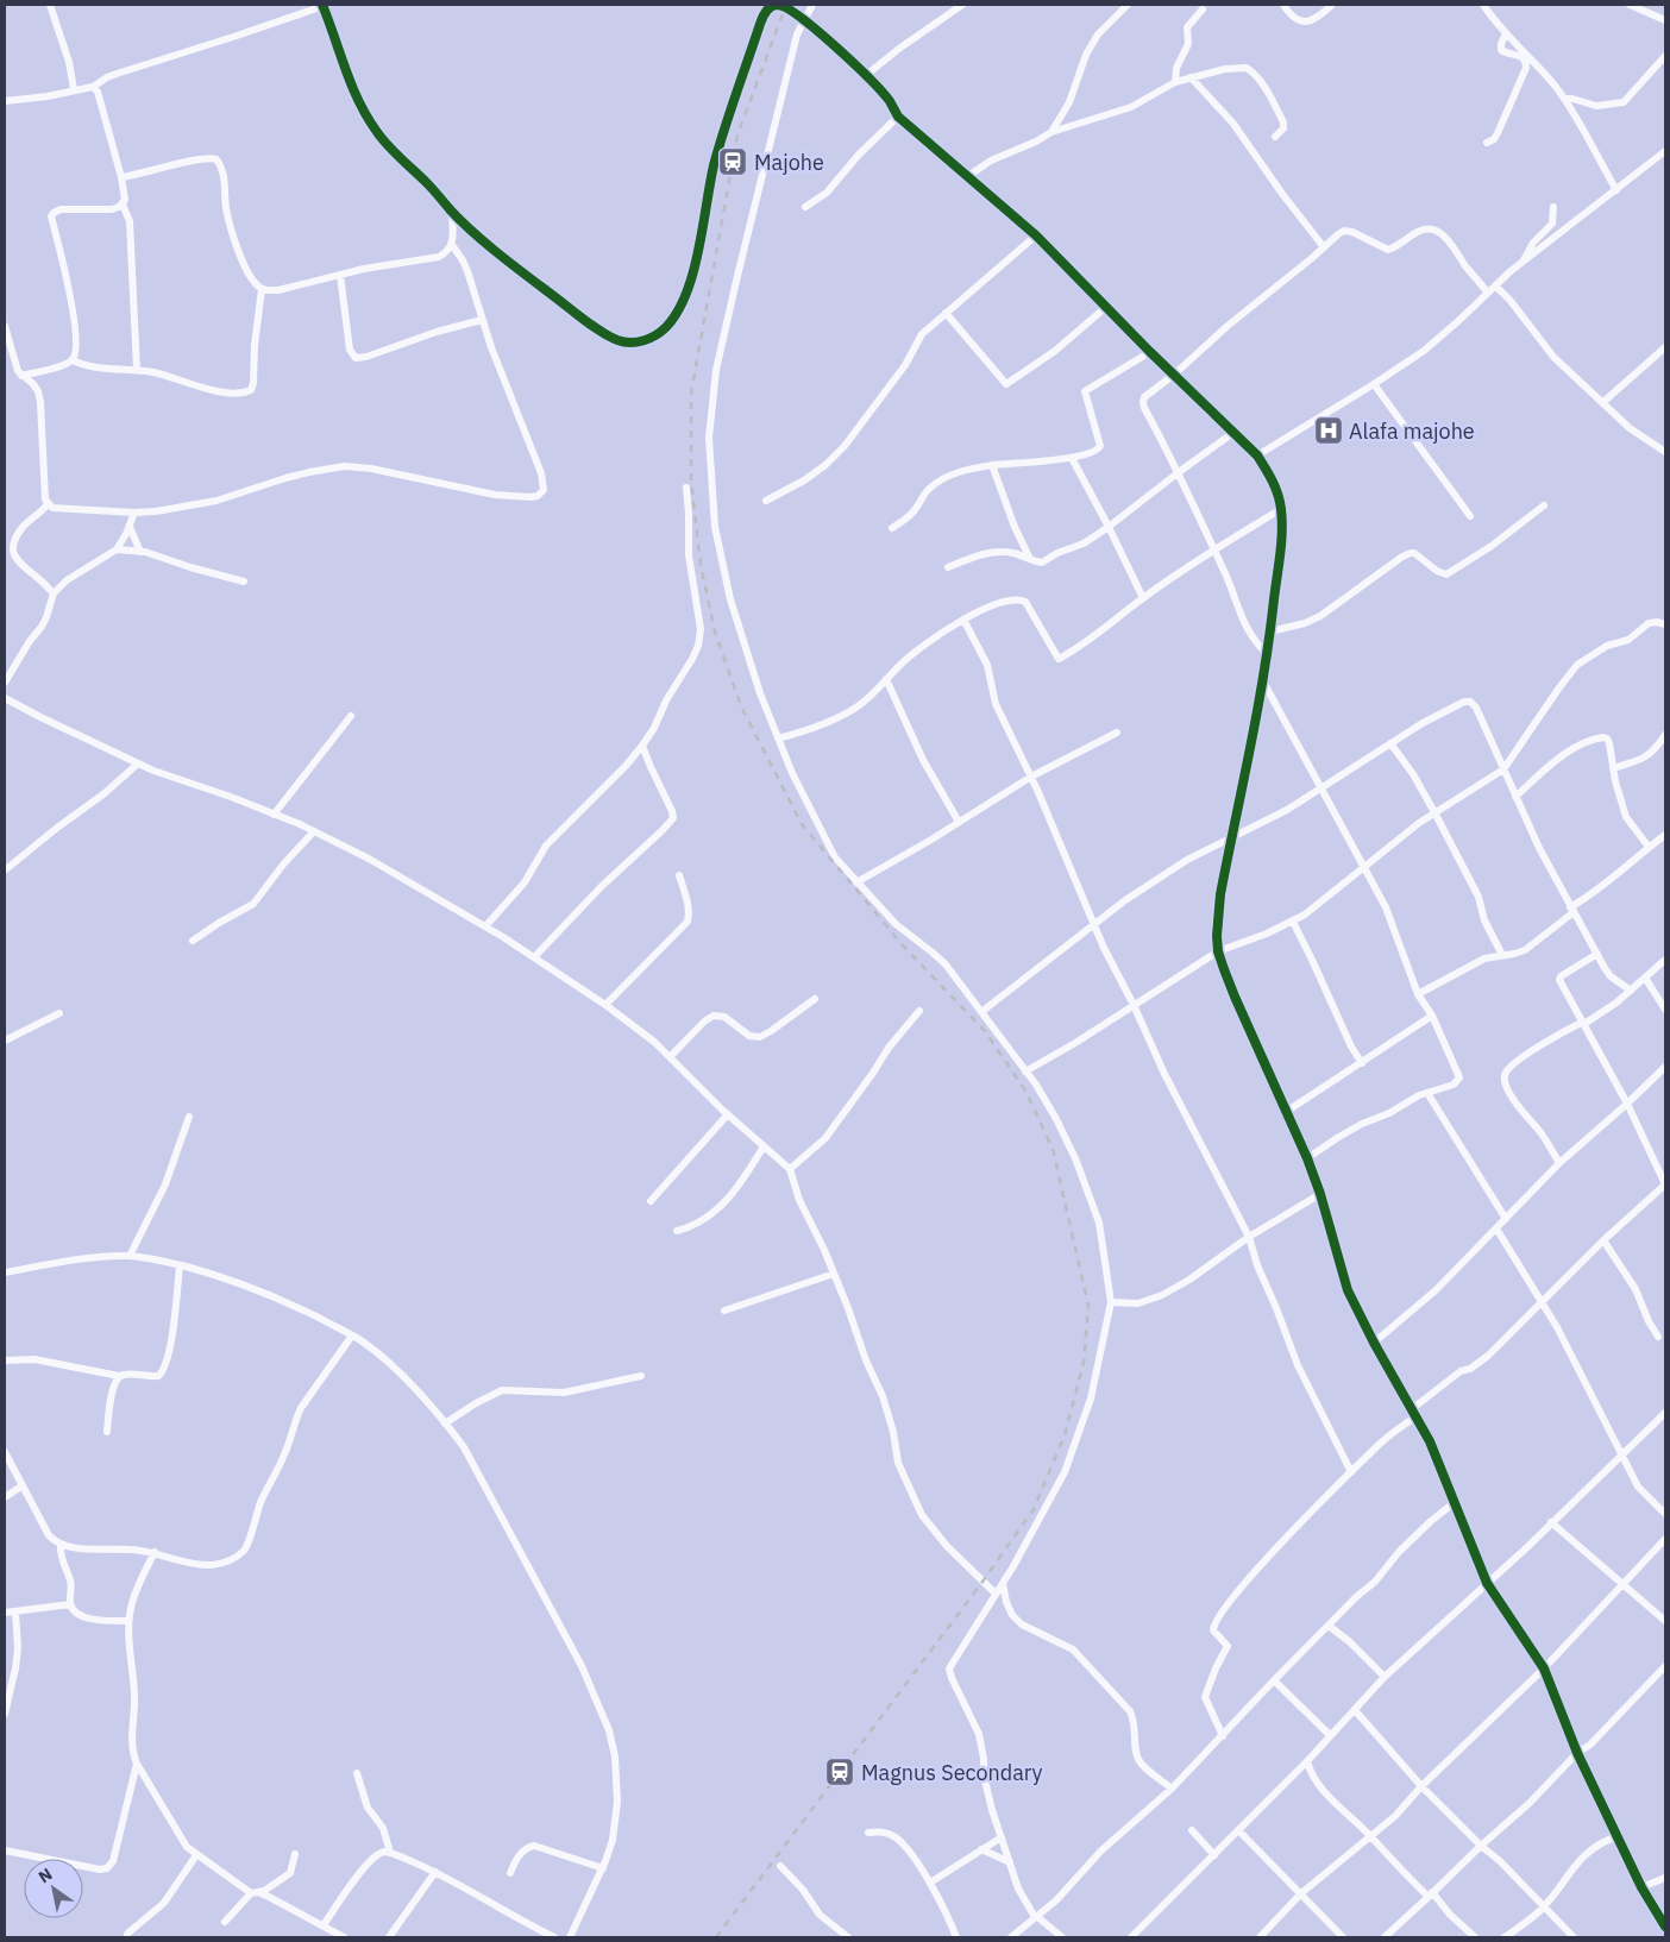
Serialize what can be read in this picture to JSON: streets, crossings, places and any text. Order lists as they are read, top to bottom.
{
  "places": {
    "station": ["Majohe", "Magnus Secondary"],
    "hospital": ["Alafa majohe"]
  },
  "north": "top left"
}
